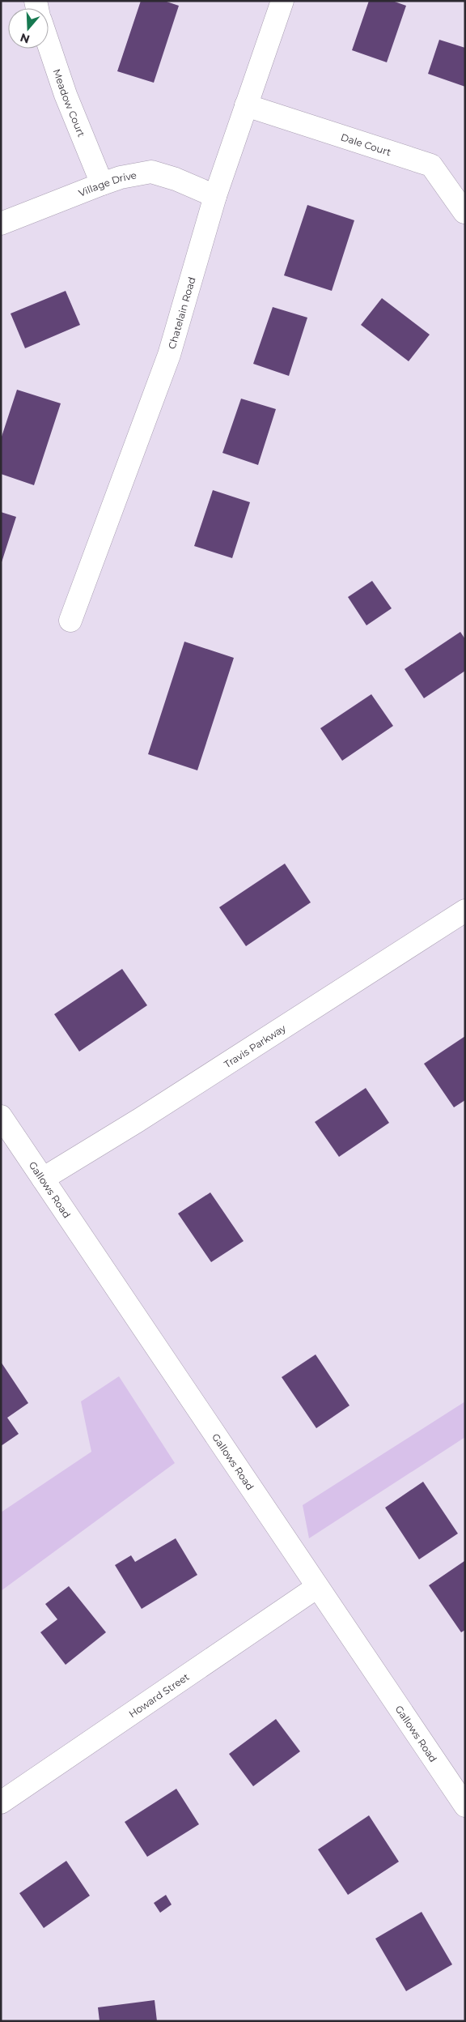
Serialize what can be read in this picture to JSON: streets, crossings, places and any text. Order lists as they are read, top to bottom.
{
  "streets": {
    "street": [
      "Meadow Court",
      "Dale Court",
      "Village Drive",
      "Chatelain Road",
      "Travis Parkway",
      "Gallows Road",
      "Howard Street"
    ]
  },
  "crossings": [
    ["Meadow Court", "Village Drive"],
    ["Dale Court", "Chatelain Road"],
    ["Village Drive", "Chatelain Road"],
    ["Travis Parkway", "Gallows Road"],
    ["Gallows Road", "Howard Street"]
  ],
  "north": "bottom"
}
